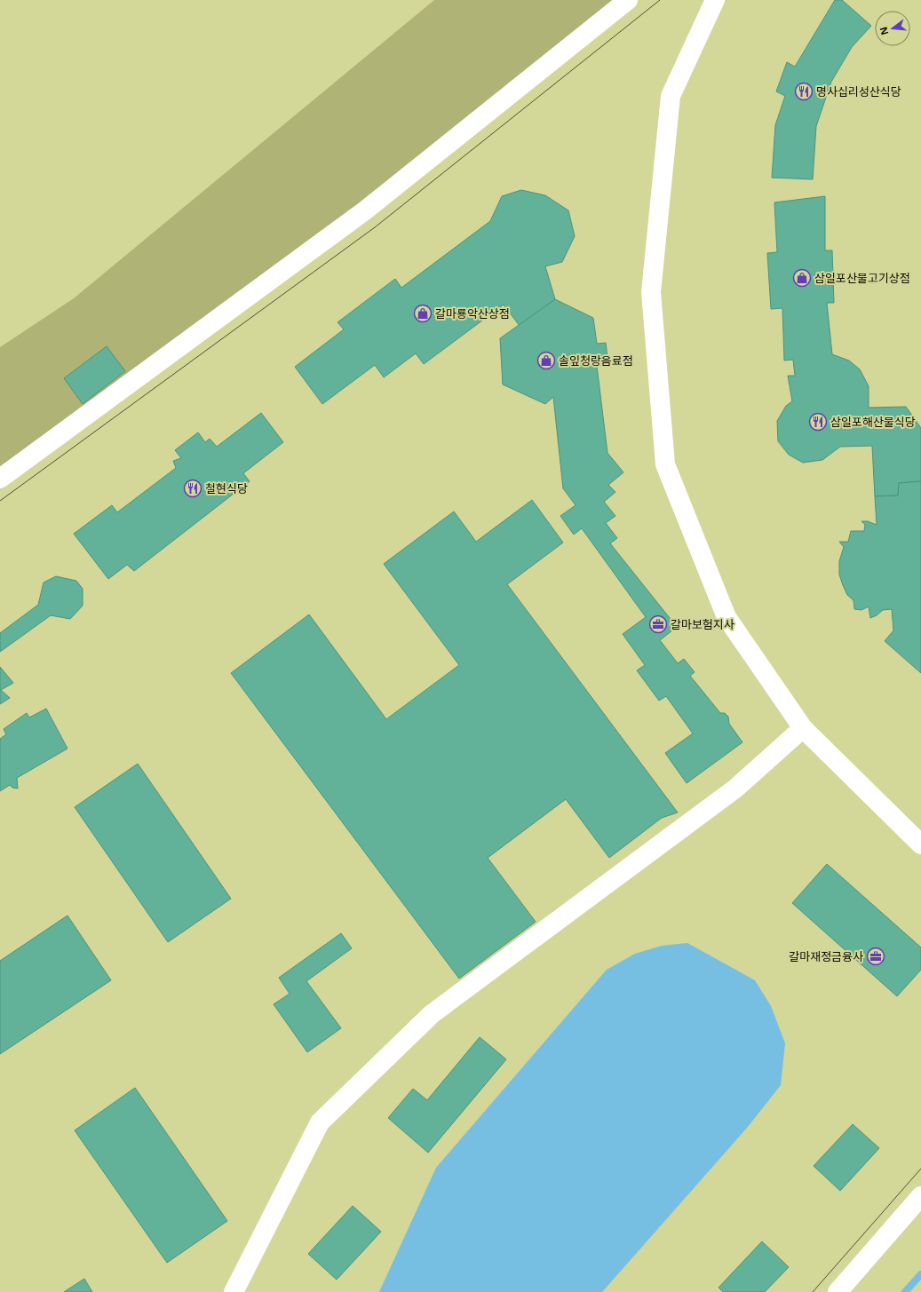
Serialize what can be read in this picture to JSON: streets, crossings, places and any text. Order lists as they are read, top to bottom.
{
  "places": {
    "restaurant": ["명사십리성산식당", "삼일포해산물식당", "철현식당"],
    "shop": ["삼일포산물고기상점", "갈마룡악산상점", "솔잎청랑음료점"],
    "office": ["갈마보험지사", "갈마재정금융사"]
  },
  "north": "left"
}
